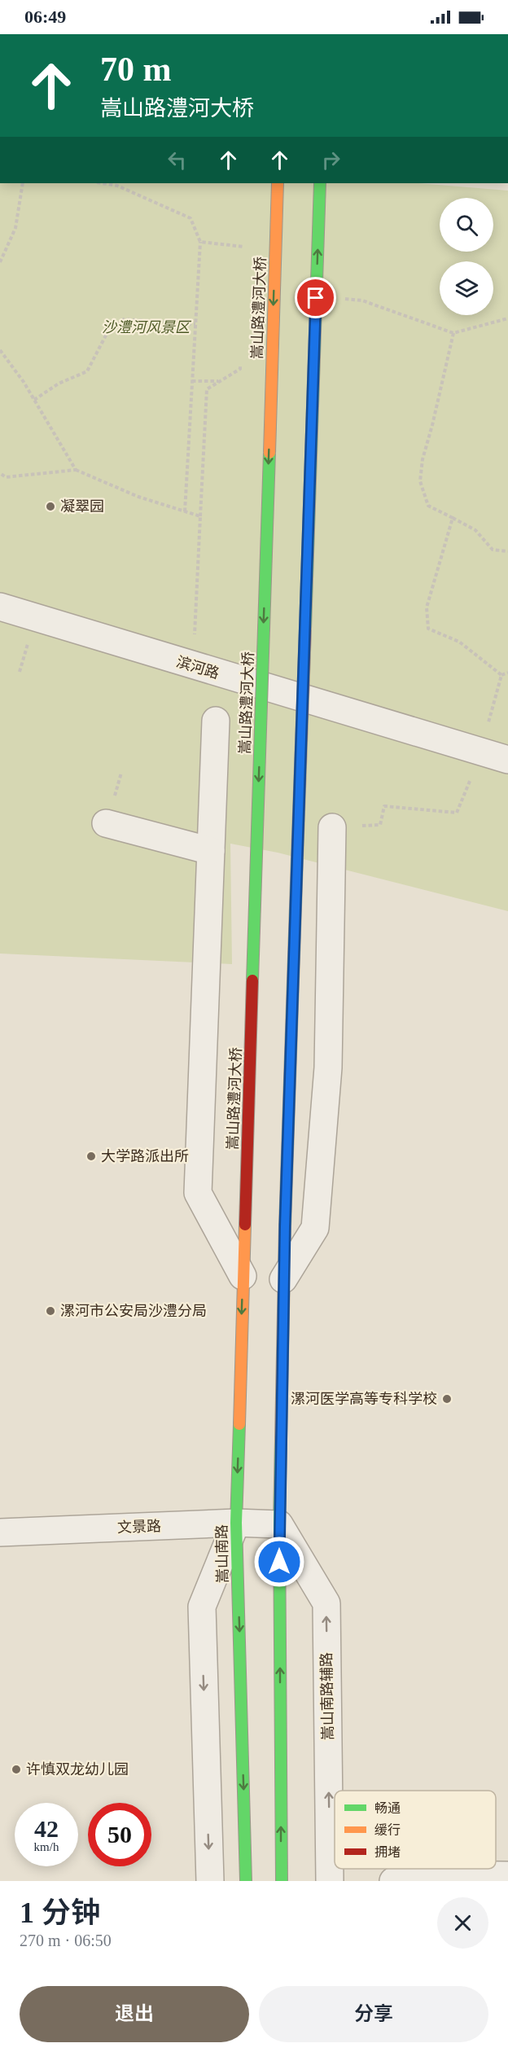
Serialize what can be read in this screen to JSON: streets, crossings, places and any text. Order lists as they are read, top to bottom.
{
  "streets": {
    "main road": ["嵩山路澧河大桥", "嵩山南路"],
    "street": ["滨河路", "文景路", "嵩山南路辅路"]
  },
  "crossings": [
    ["嵩山路澧河大桥", "嵩山南路"],
    ["文景路", "嵩山南路"],
    ["文景路", "嵩山南路辅路"]
  ],
  "parks": ["沙澧河风景区"],
  "places": [
    "凝翠园",
    "大学路派出所",
    "漯河市公安局沙澧分局",
    "漯河医学高等专科学校",
    "许慎双龙幼儿园"
  ],
  "legend": ["畅通", "缓行", "拥堵"],
  "page": {
    "status": "06:49",
    "turn": ["70 m", "嵩山路澧河大桥"],
    "speed": "42 km/h",
    "limit": "50",
    "heading": ["1 分钟", "270 m · 06:50"],
    "buttons": ["退出", "分享"]
  }
}
